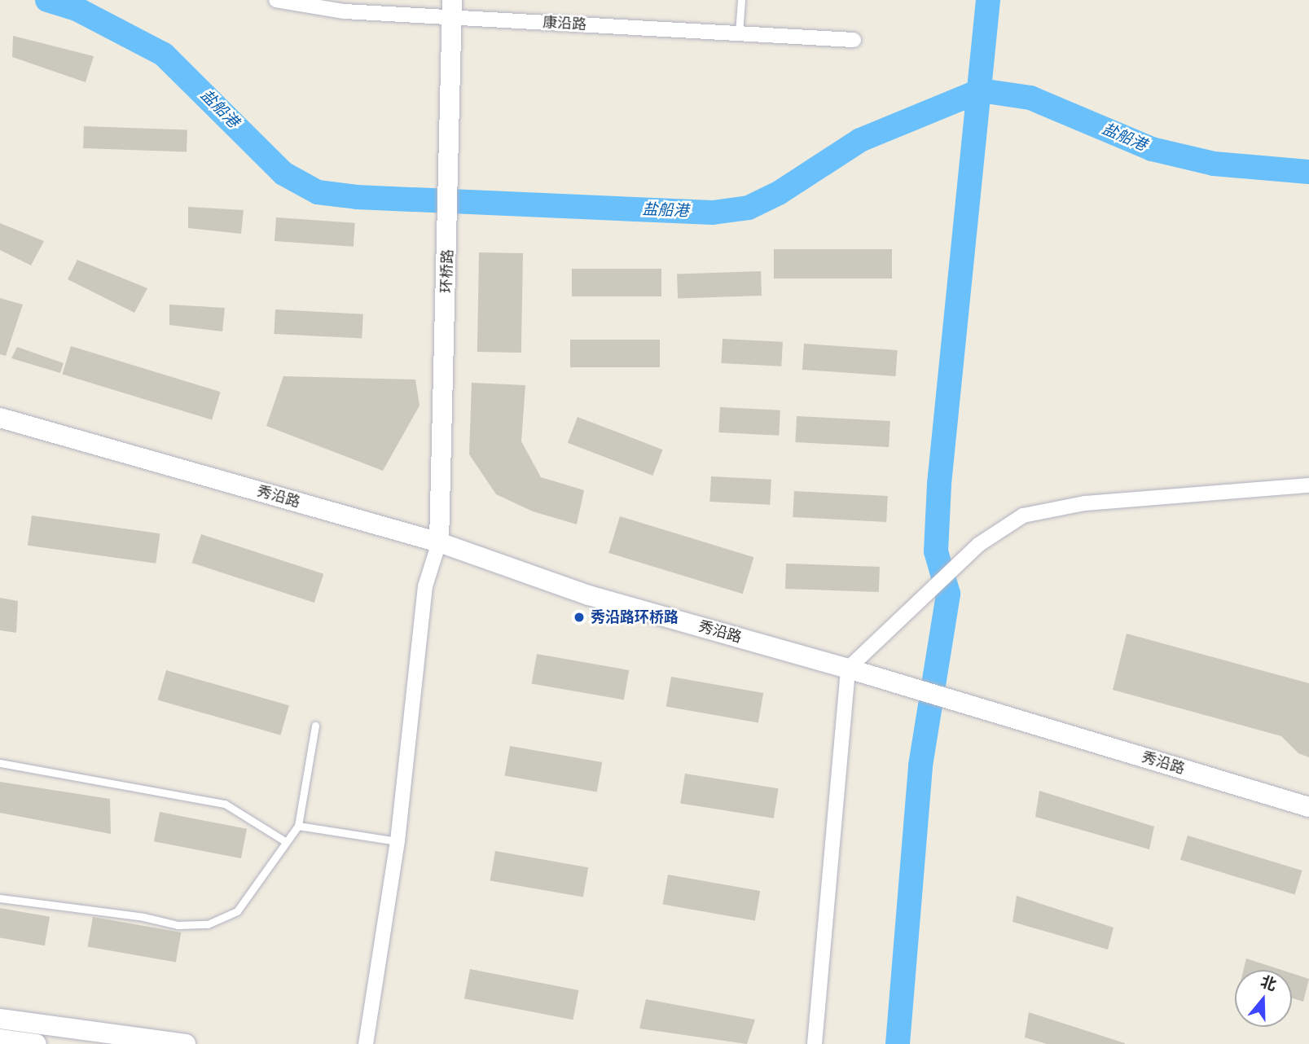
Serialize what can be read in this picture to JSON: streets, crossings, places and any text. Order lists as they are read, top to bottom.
{
  "streets": {
    "main road": ["环桥路", "秀沿路"],
    "street": ["康沿路"]
  },
  "crossings": [
    ["康沿路", "环桥路"],
    ["环桥路", "秀沿路"]
  ],
  "water": ["盐船港"],
  "places": ["秀沿路环桥路"],
  "north": "top"
}
